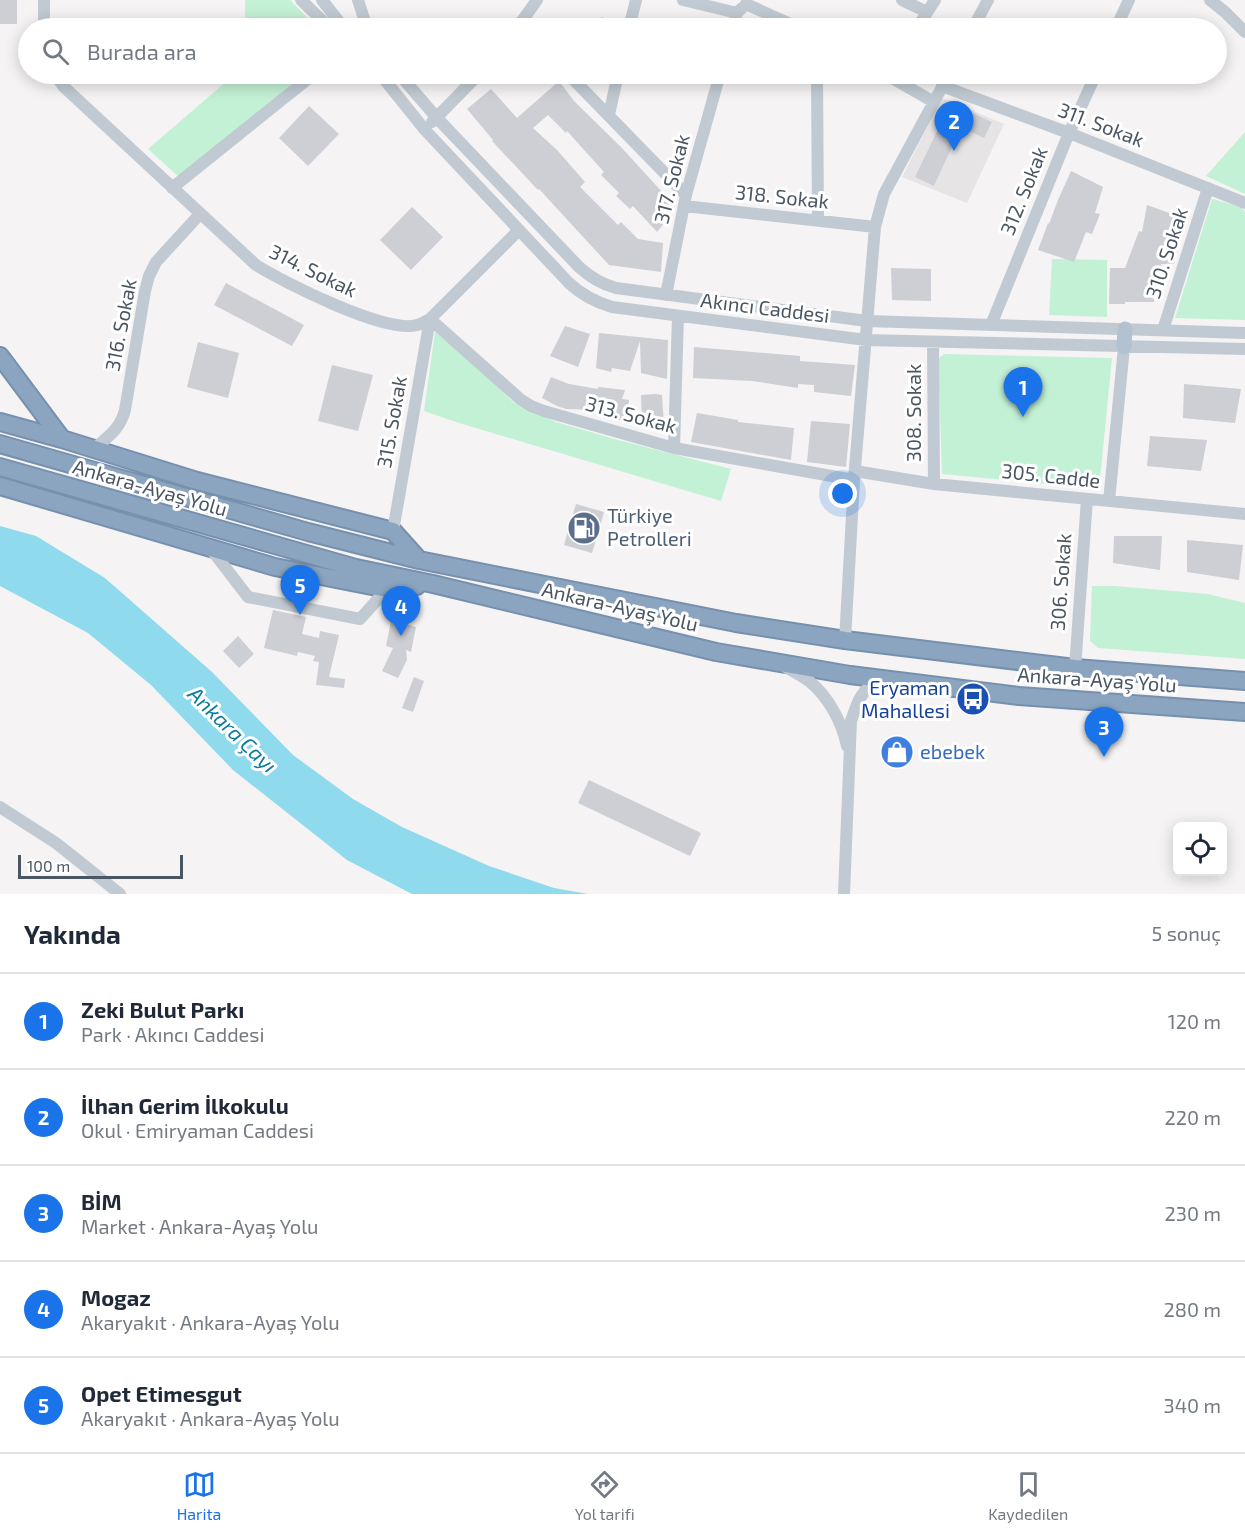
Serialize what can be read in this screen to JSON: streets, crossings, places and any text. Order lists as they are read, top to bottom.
{
  "streets": {
    "highway": ["Ankara-Ayaş Yolu"],
    "street": [
      "311. Sokak",
      "317. Sokak",
      "312. Sokak",
      "318. Sokak",
      "310. Sokak",
      "314. Sokak",
      "Akıncı Caddesi",
      "316. Sokak",
      "308. Sokak",
      "313. Sokak",
      "315. Sokak",
      "305. Cadde",
      "306. Sokak"
    ]
  },
  "crossings": [
    ["311. Sokak", "312. Sokak"],
    ["311. Sokak", "310. Sokak"],
    ["317. Sokak", "318. Sokak"],
    ["317. Sokak", "Akıncı Caddesi"],
    ["312. Sokak", "Akıncı Caddesi"],
    ["310. Sokak", "Akıncı Caddesi"],
    ["314. Sokak", "316. Sokak"],
    ["314. Sokak", "313. Sokak"],
    ["314. Sokak", "315. Sokak"],
    ["Akıncı Caddesi", "308. Sokak"],
    ["308. Sokak", "305. Cadde"],
    ["313. Sokak", "315. Sokak"],
    ["313. Sokak", "305. Cadde"],
    ["305. Cadde", "306. Sokak"],
    ["Ankara-Ayaş Yolu", "306. Sokak"]
  ],
  "water": ["Ankara Çayı"],
  "places": {
    "fuel station": ["Türkiye Petrolleri"],
    "bus stop": ["Eryaman Mahallesi"],
    "shop": ["ebebek"]
  },
  "scale_bar": "100 m",
  "page": {
    "search": "Burada ara",
    "pins": [
      "2",
      "1",
      "5",
      "4",
      "3"
    ],
    "scale": "100 m",
    "heading": ["Yakında", "5 sonuç"],
    "list": [
      {
        "mark": "1",
        "name": "Zeki Bulut Parkı",
        "note": "Park · Akıncı Caddesi",
        "value": "120 m"
      },
      {
        "mark": "2",
        "name": "İlhan Gerim İlkokulu",
        "note": "Okul · Emiryaman Caddesi",
        "value": "220 m"
      },
      {
        "mark": "3",
        "name": "BİM",
        "note": "Market · Ankara-Ayaş Yolu",
        "value": "230 m"
      },
      {
        "mark": "4",
        "name": "Mogaz",
        "note": "Akaryakıt · Ankara-Ayaş Yolu",
        "value": "280 m"
      },
      {
        "mark": "5",
        "name": "Opet Etimesgut",
        "note": "Akaryakıt · Ankara-Ayaş Yolu",
        "value": "340 m"
      }
    ],
    "nav": ["Harita", "Yol tarifi", "Kaydedilen"]
  }
}
